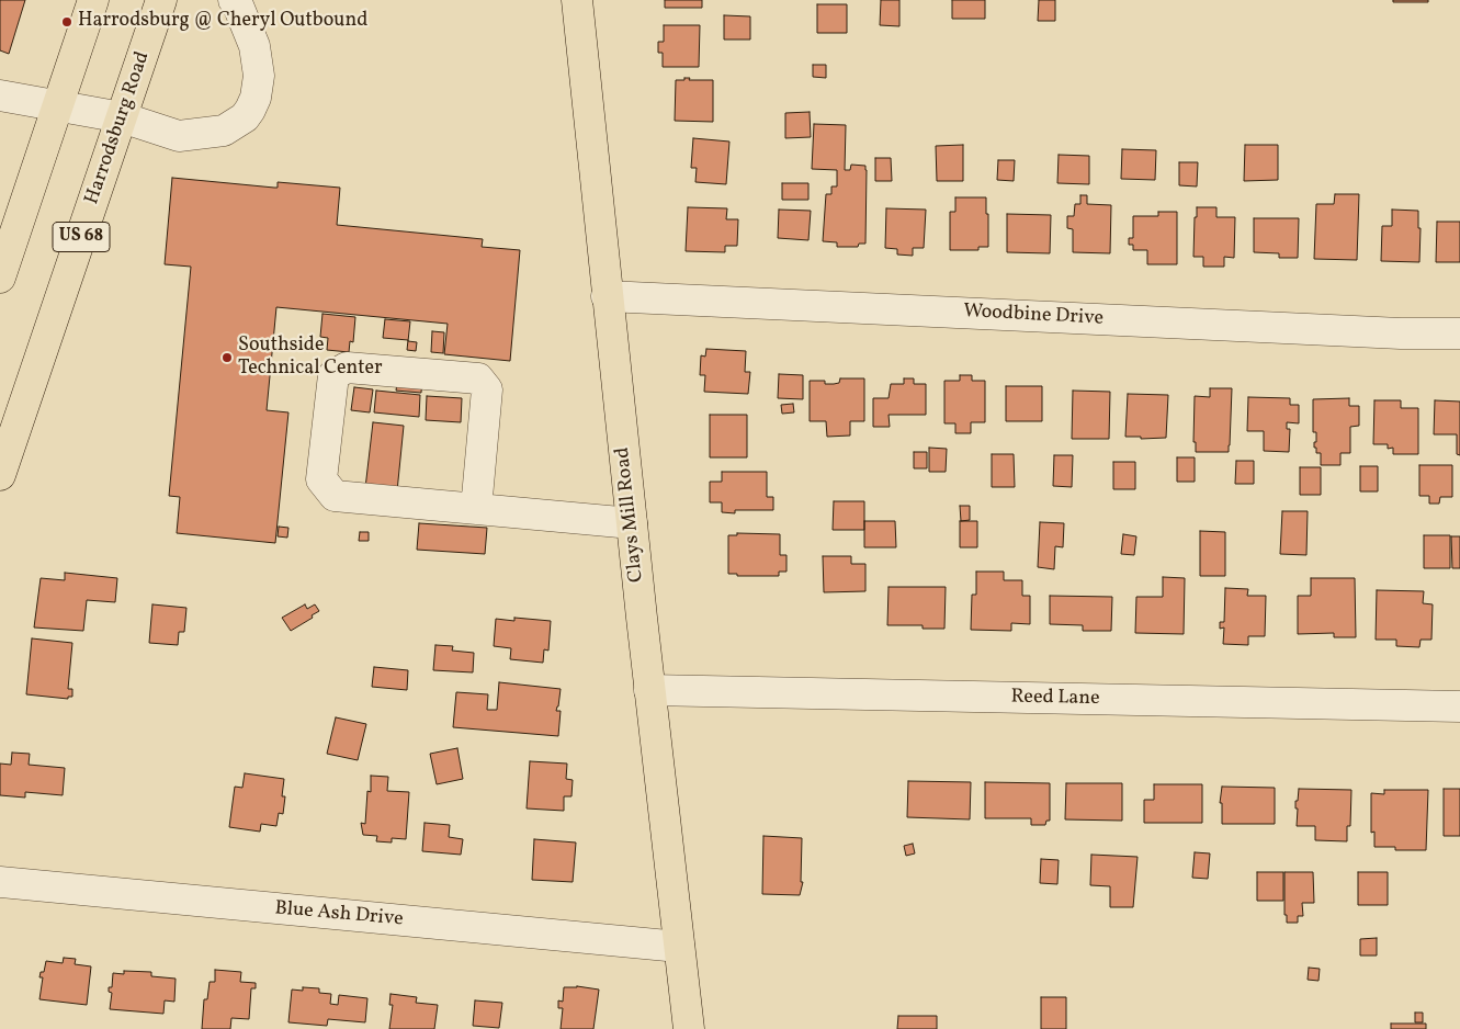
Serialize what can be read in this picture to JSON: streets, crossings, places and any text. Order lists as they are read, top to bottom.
{
  "streets": {
    "main road": ["Harrodsburg Road", "US 68", "Clays Mill Road"],
    "street": ["Woodbine Drive", "Reed Lane", "Blue Ash Drive"]
  },
  "crossings": [
    ["Woodbine Drive", "Clays Mill Road"],
    ["Clays Mill Road", "Reed Lane"],
    ["Clays Mill Road", "Blue Ash Drive"]
  ],
  "places": ["Harrodsburg @ Cheryl Outbound", "Southside Technical Center"]
}
